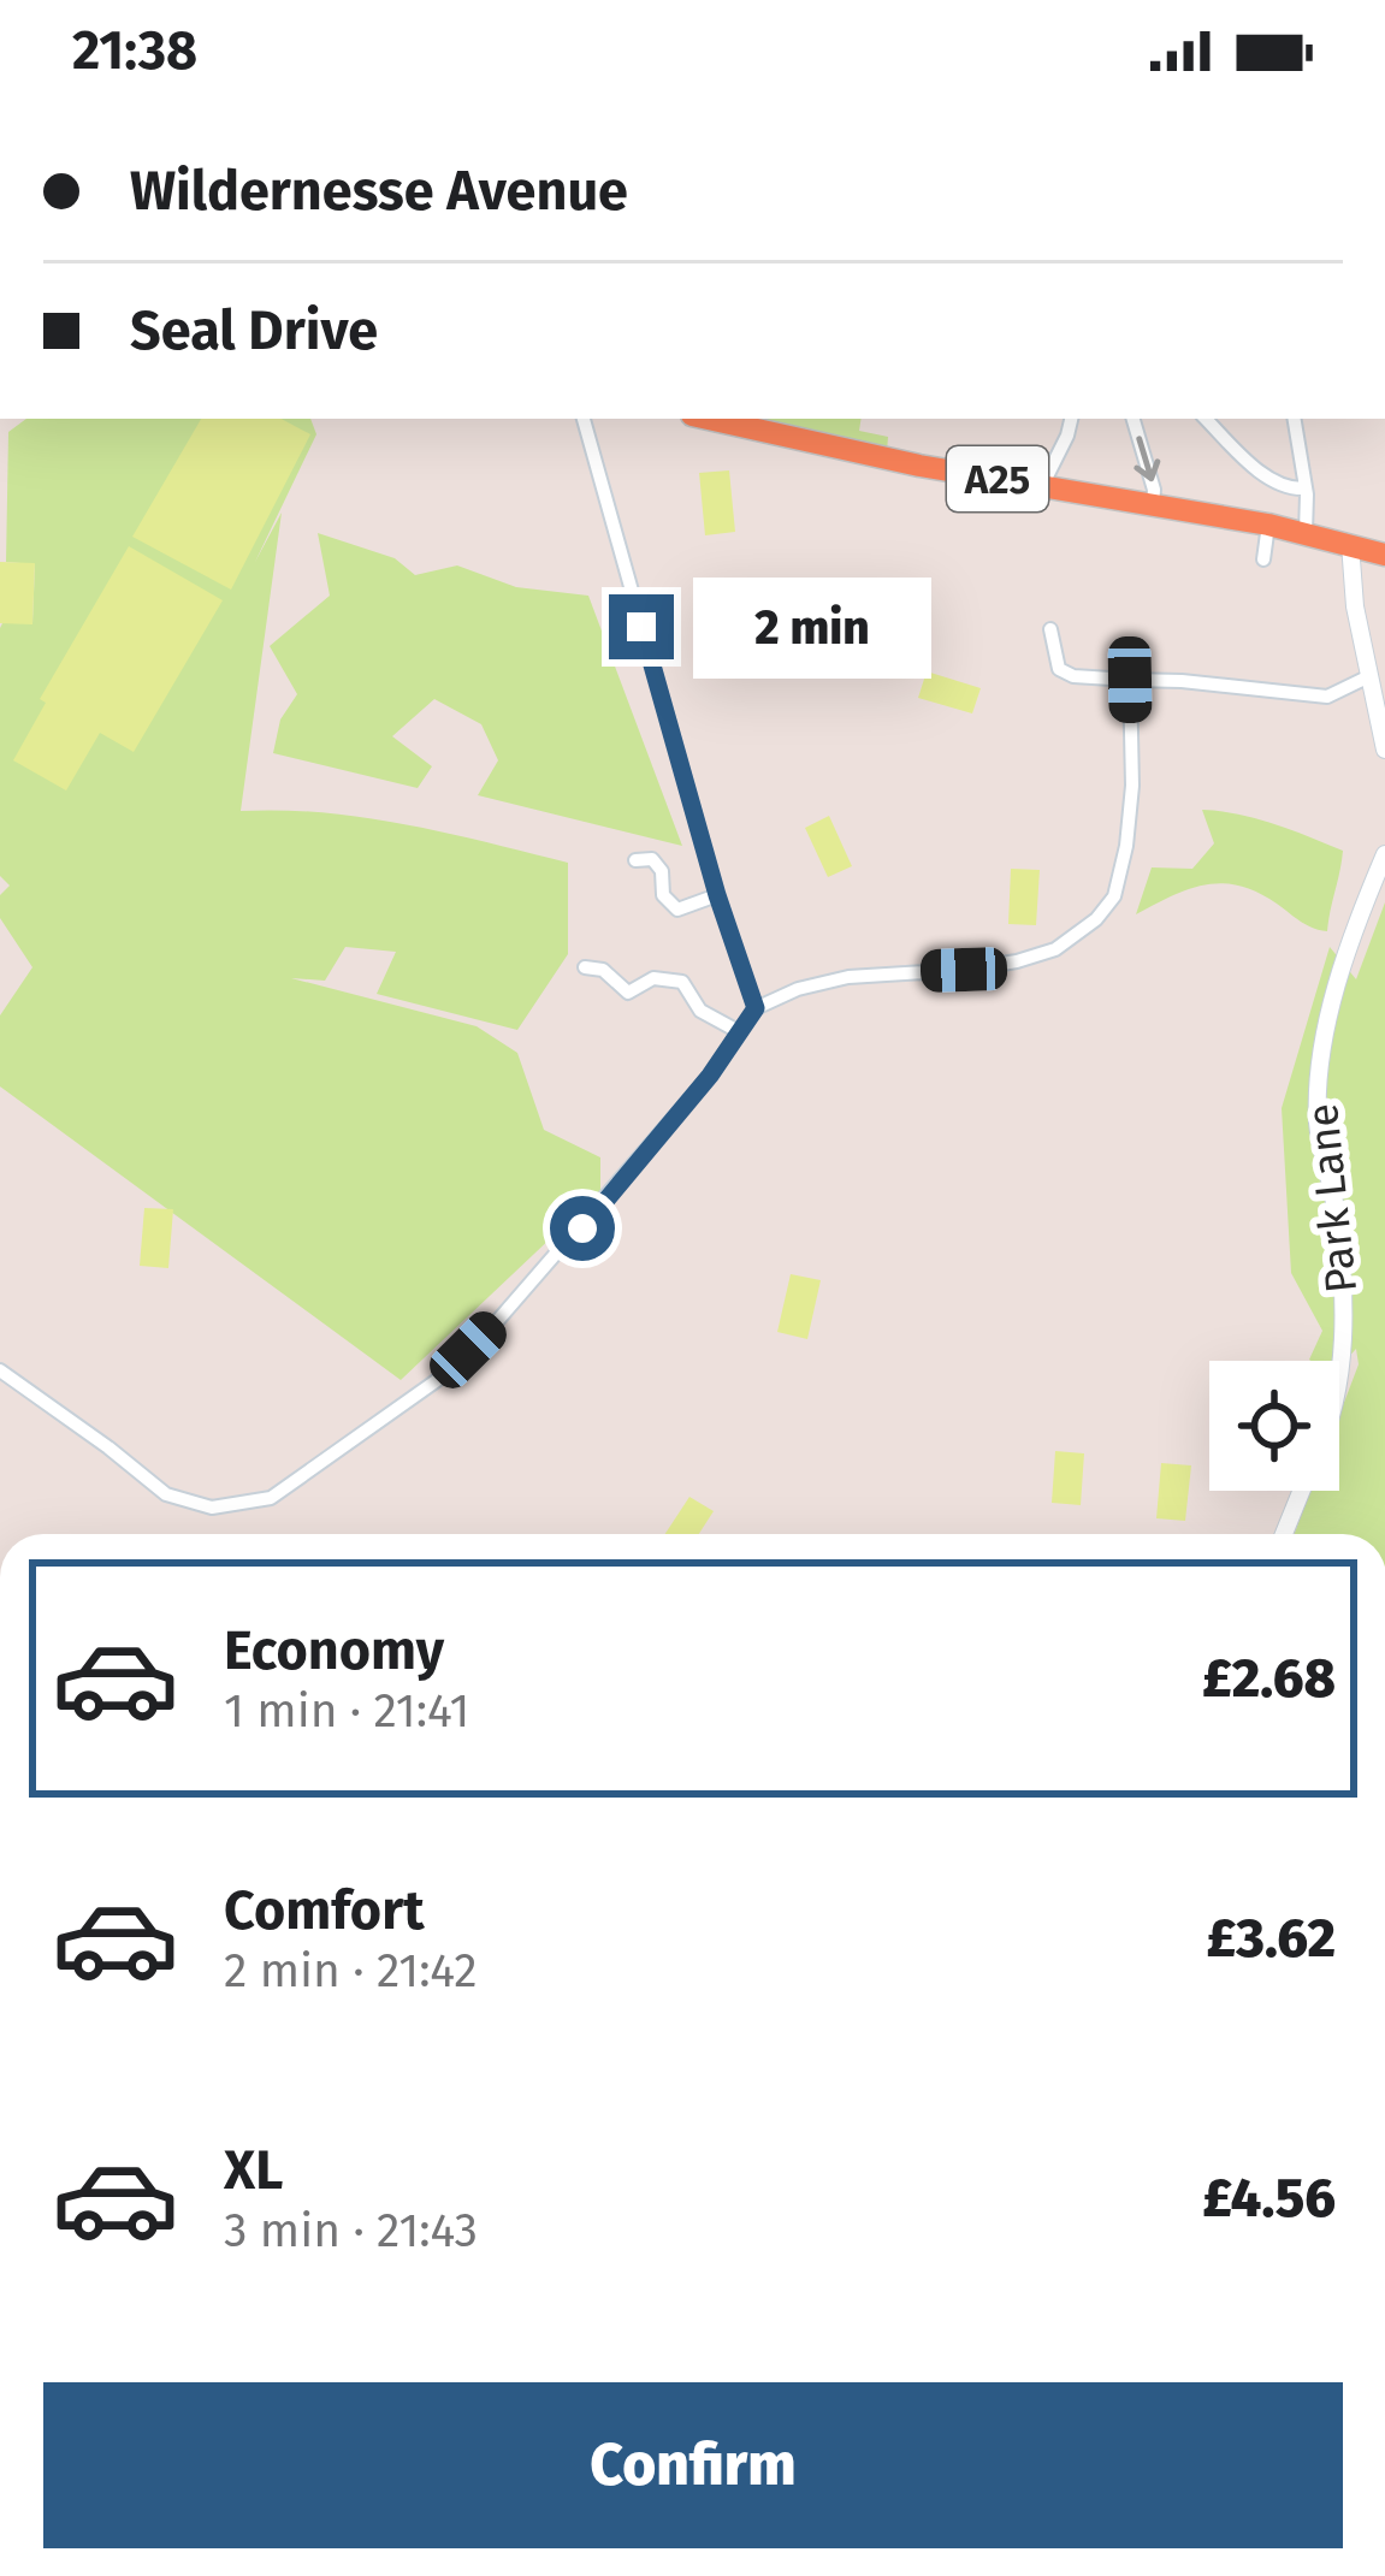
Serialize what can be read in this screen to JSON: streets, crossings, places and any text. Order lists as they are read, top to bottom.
{
  "streets": {
    "highway": ["A25"],
    "street": ["Park Lane"]
  },
  "page": {
    "status": "21:38",
    "banner": ["Wildernesse Avenue", "Seal Drive"],
    "bubble": "2 min",
    "list": [
      {
        "name": "Economy",
        "note": "1 min · 21:41",
        "value": "£2.68"
      },
      {
        "name": "Comfort",
        "note": "2 min · 21:42",
        "value": "£3.62"
      },
      {
        "name": "XL",
        "note": "3 min · 21:43",
        "value": "£4.56"
      }
    ],
    "buttons": "Confirm"
  }
}
